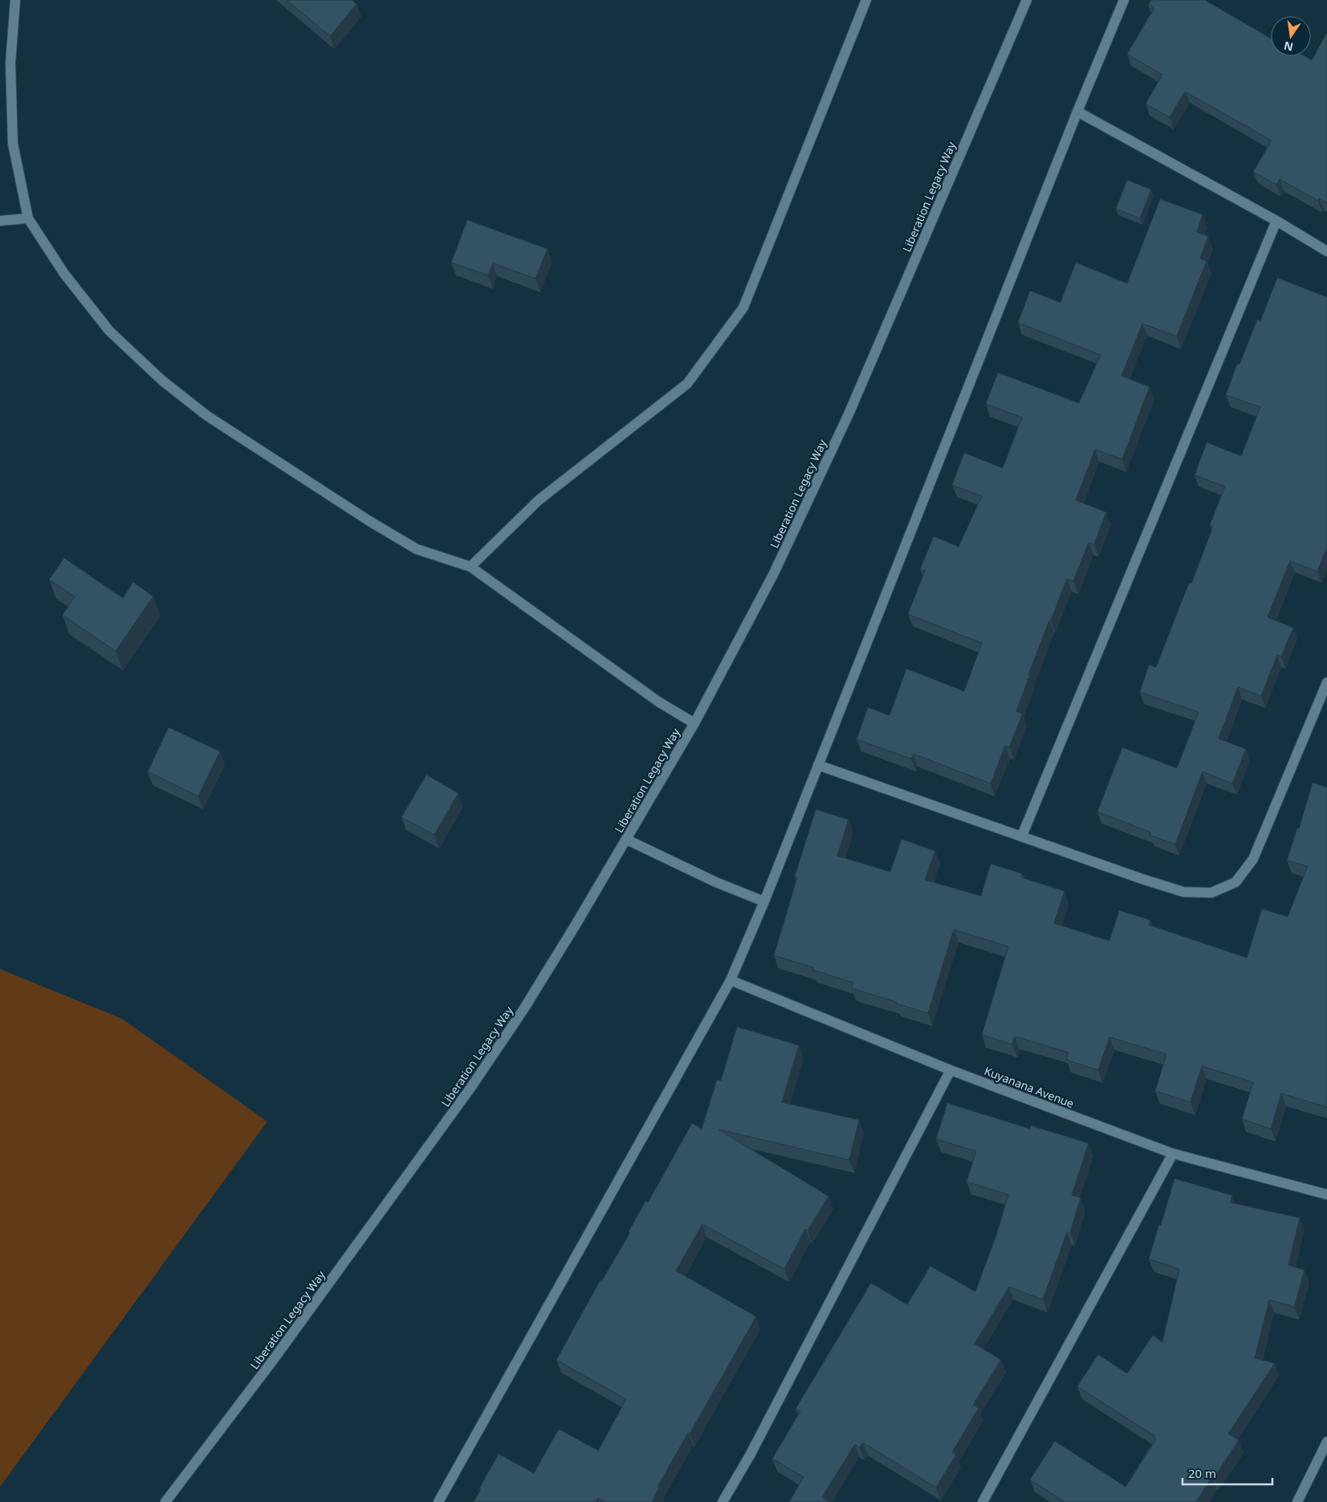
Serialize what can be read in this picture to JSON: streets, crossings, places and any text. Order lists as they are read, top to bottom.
{
  "streets": {
    "street": ["Liberation Legacy Way", "Kuyanana Avenue"]
  },
  "scale_bar": "20 m",
  "north": "bottom"
}
